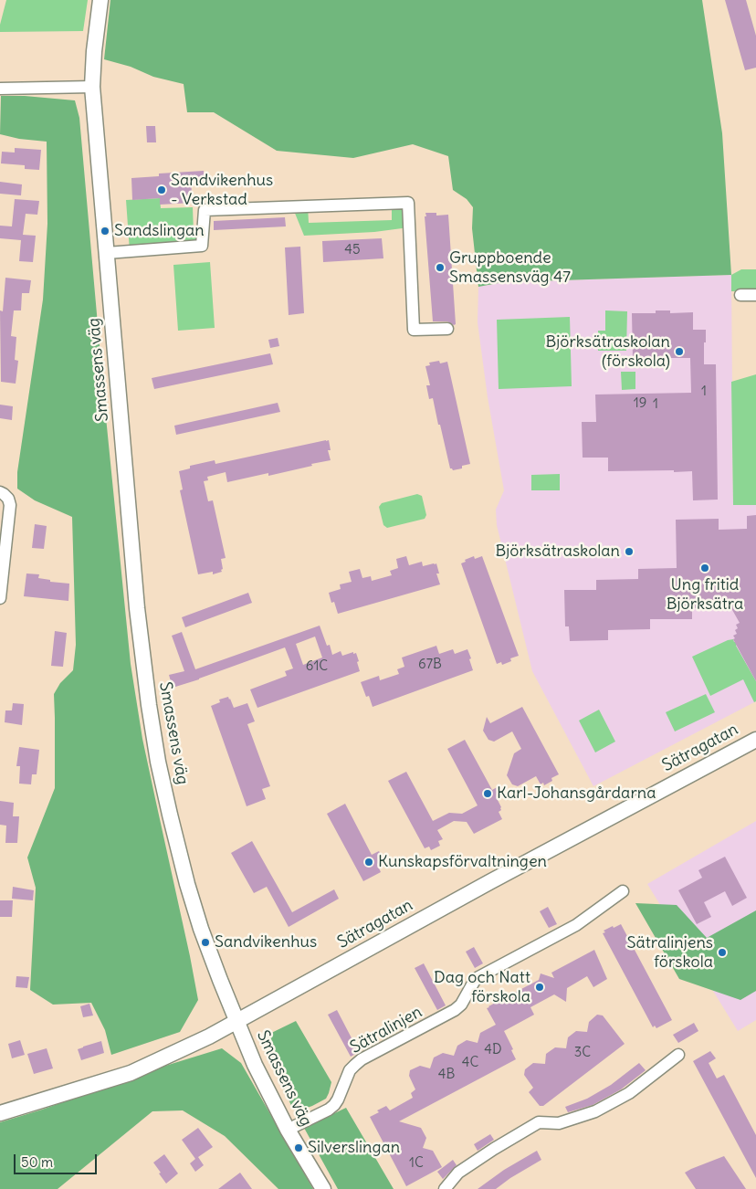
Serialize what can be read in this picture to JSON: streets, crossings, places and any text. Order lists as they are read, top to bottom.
{
  "streets": {
    "street": ["Smassens väg", "Sätragatan", "Sätralinjen"]
  },
  "crossings": [
    ["Smassens väg", "Sätragatan"],
    ["Smassens väg", "Sätralinjen"]
  ],
  "places": [
    "Sandvikenhus - Verkstad",
    "Sandslingan",
    "Gruppboende Smassensväg 47",
    "Björksätraskolan (förskola)",
    "Björksätraskolan",
    "Ung fritid Björksätra",
    "Karl-Johansgårdarna",
    "Kunskapsförvaltningen",
    "Sandvikenhus",
    "Sätralinjens förskola",
    "Dag och Natt förskola",
    "Silverslingan"
  ],
  "house_numbers": [
    "45",
    "1",
    "19",
    "1",
    "67B",
    "61C",
    "4D",
    "3C",
    "4C",
    "4B",
    "1C"
  ],
  "scale_bar": "50 m"
}
